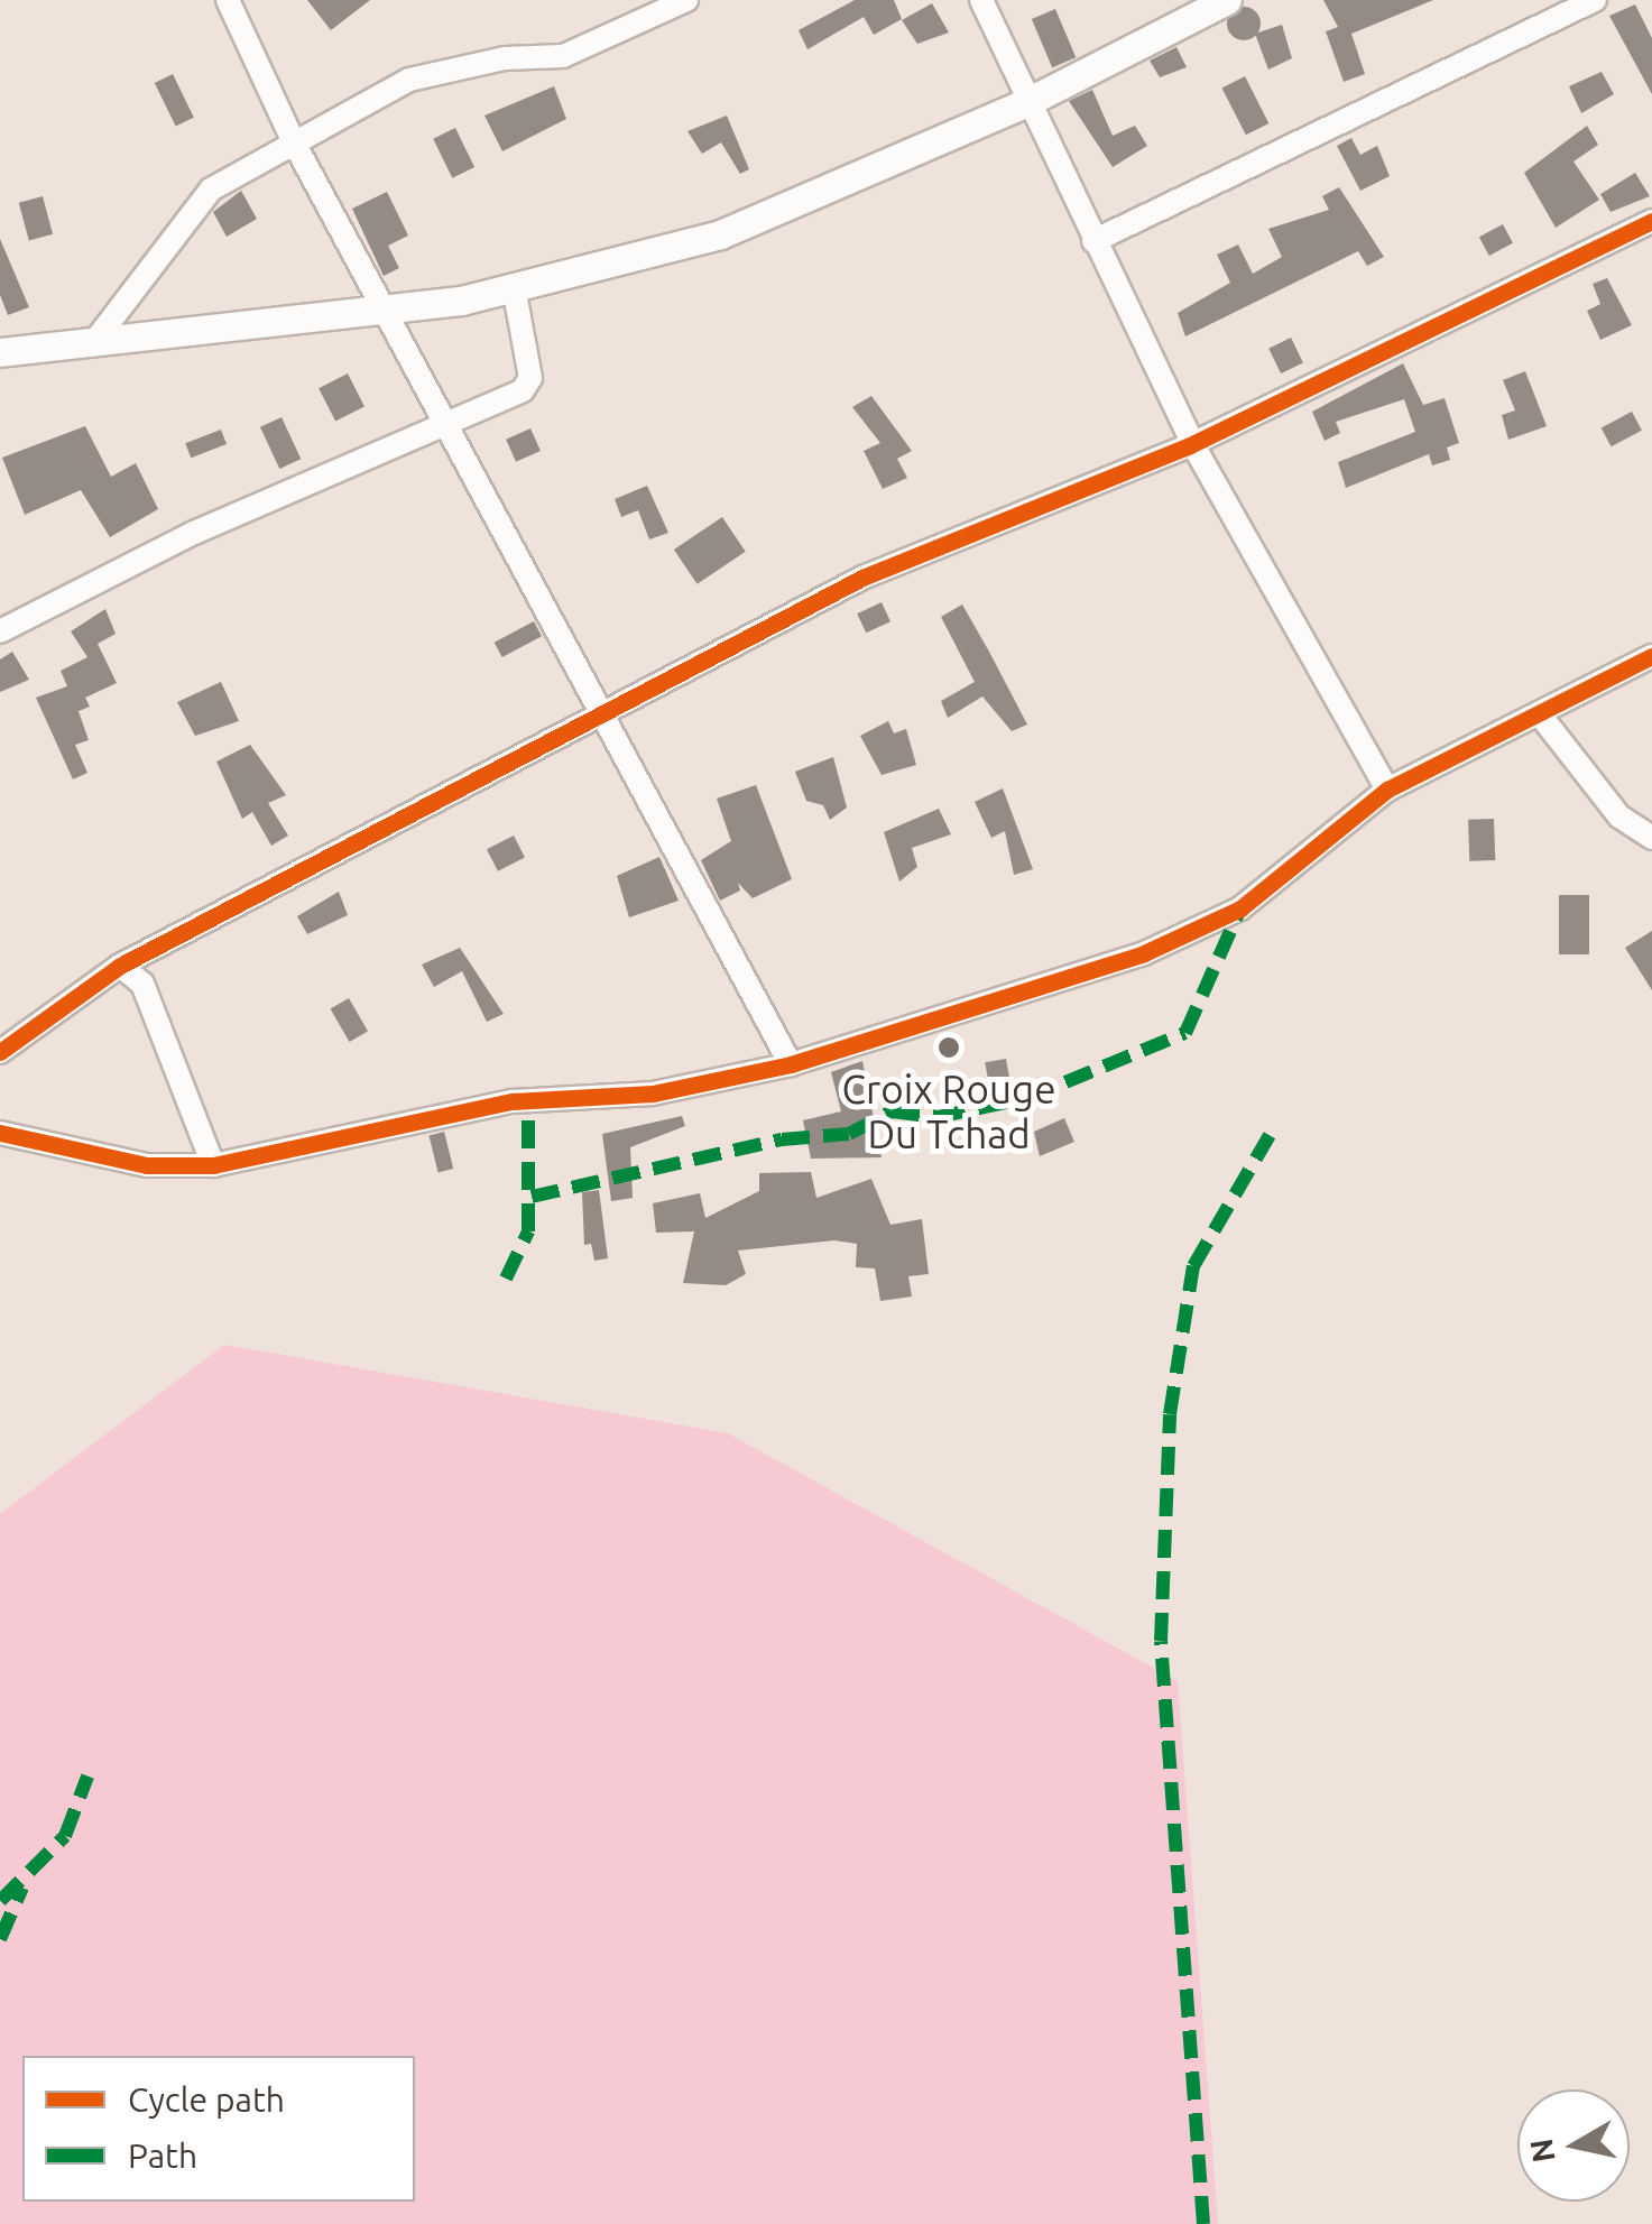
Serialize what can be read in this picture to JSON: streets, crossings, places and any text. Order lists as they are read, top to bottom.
{
  "places": ["Croix Rouge Du Tchad"],
  "legend": ["Cycle path", "Path"],
  "north": "left"
}
